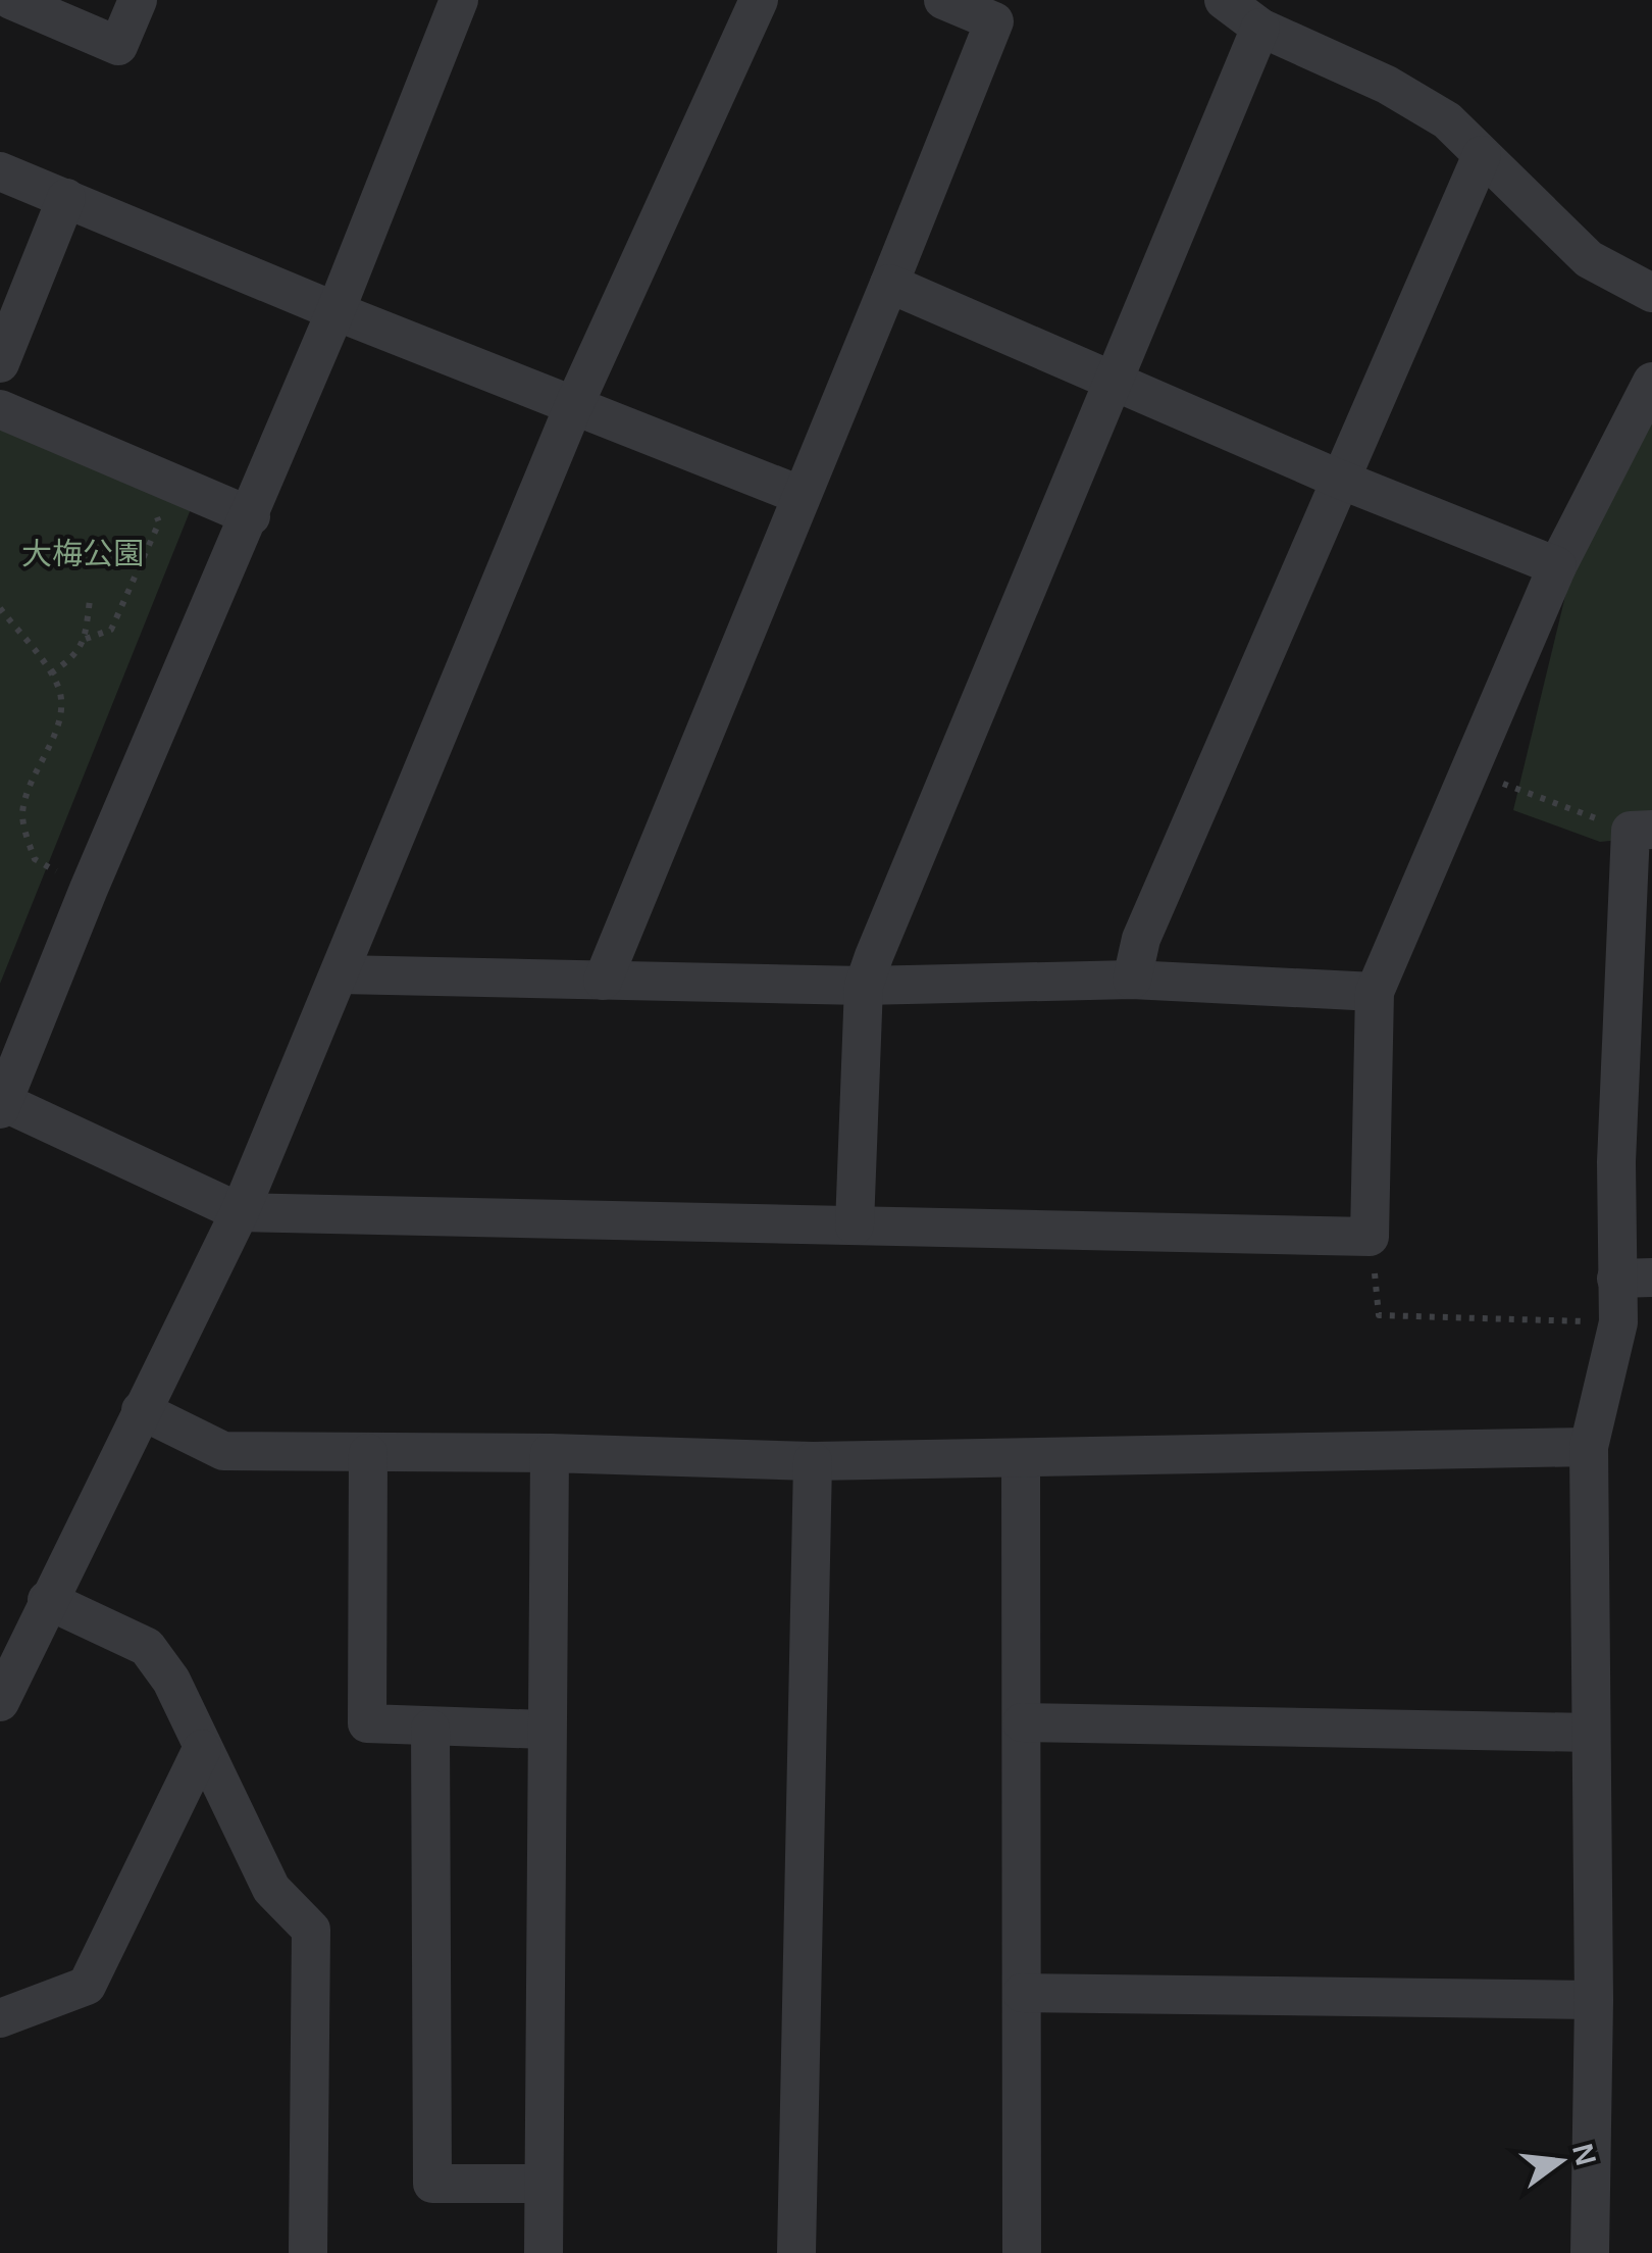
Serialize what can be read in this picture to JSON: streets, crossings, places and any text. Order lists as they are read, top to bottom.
{
  "parks": ["大梅公園"],
  "north": "right"
}
